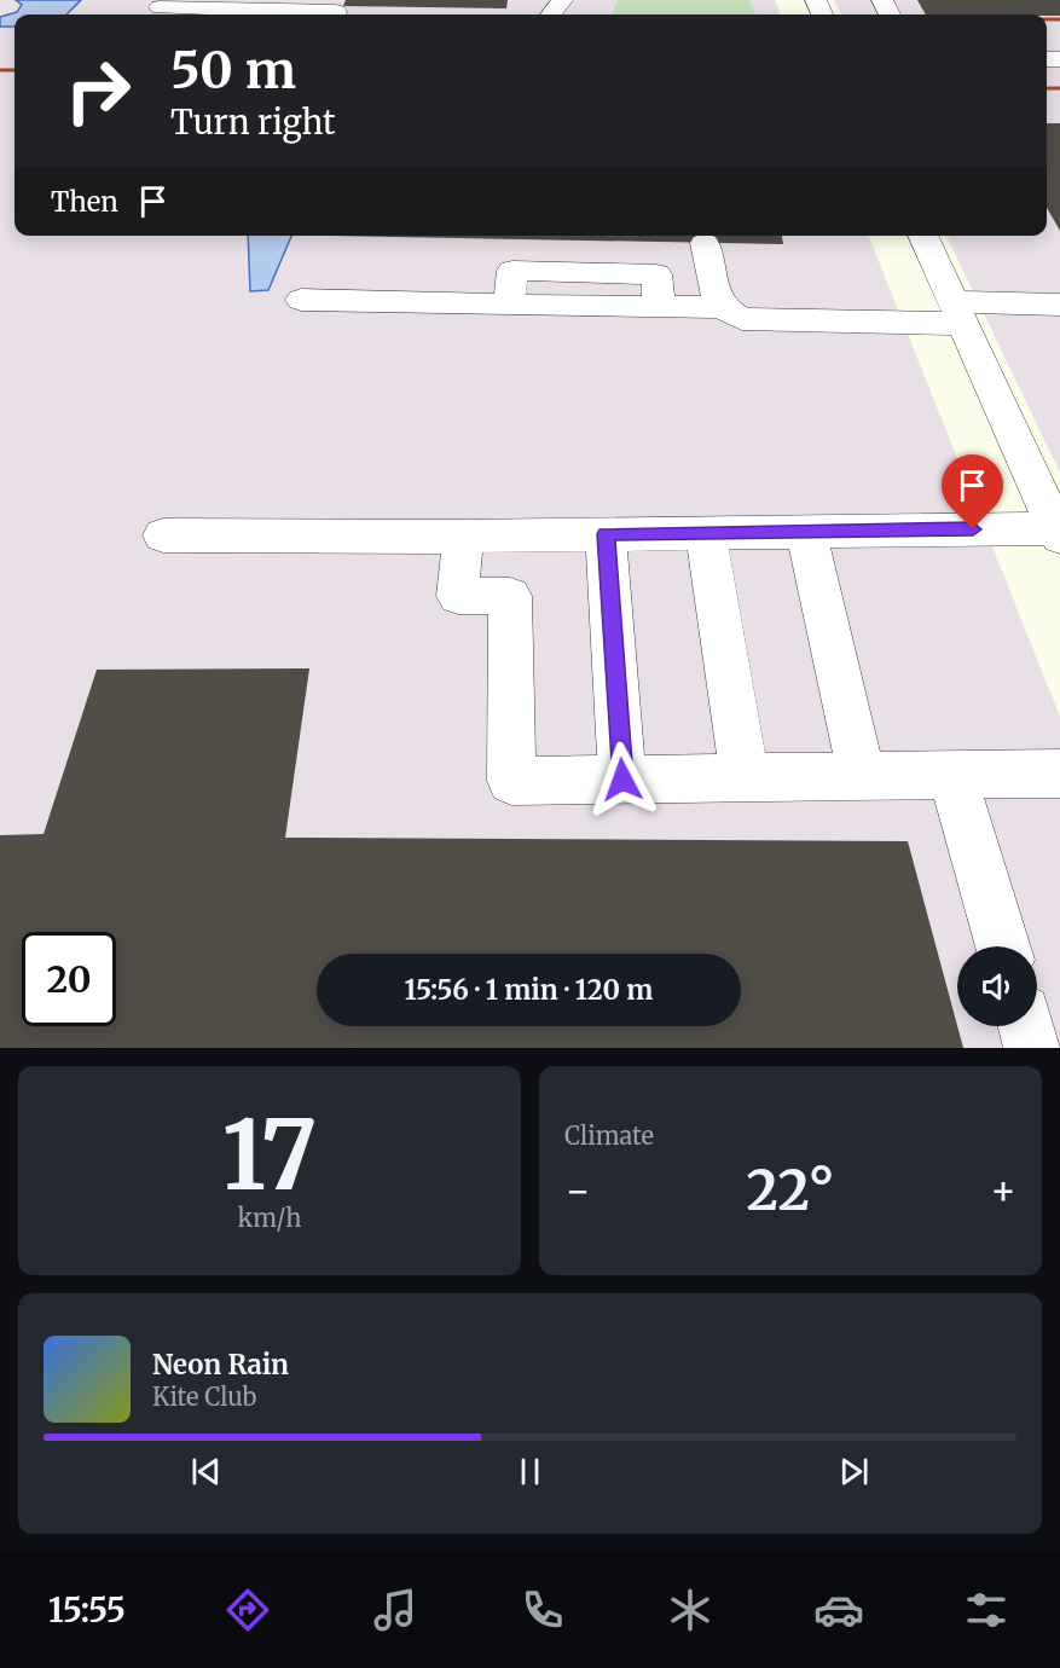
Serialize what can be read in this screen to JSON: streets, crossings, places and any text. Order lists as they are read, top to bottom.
{
  "page": {
    "turn": ["50 m", "Turn right"],
    "then": "Then",
    "limit": "20",
    "trip": "15:56 · 1 min · 120 m",
    "tile": [
      ["17", "km/h"],
      "Climate"
    ],
    "heat": ["−", "22°", "+"],
    "song": ["Neon Rain", "Kite Club"],
    "tabs": "15:55"
  }
}
